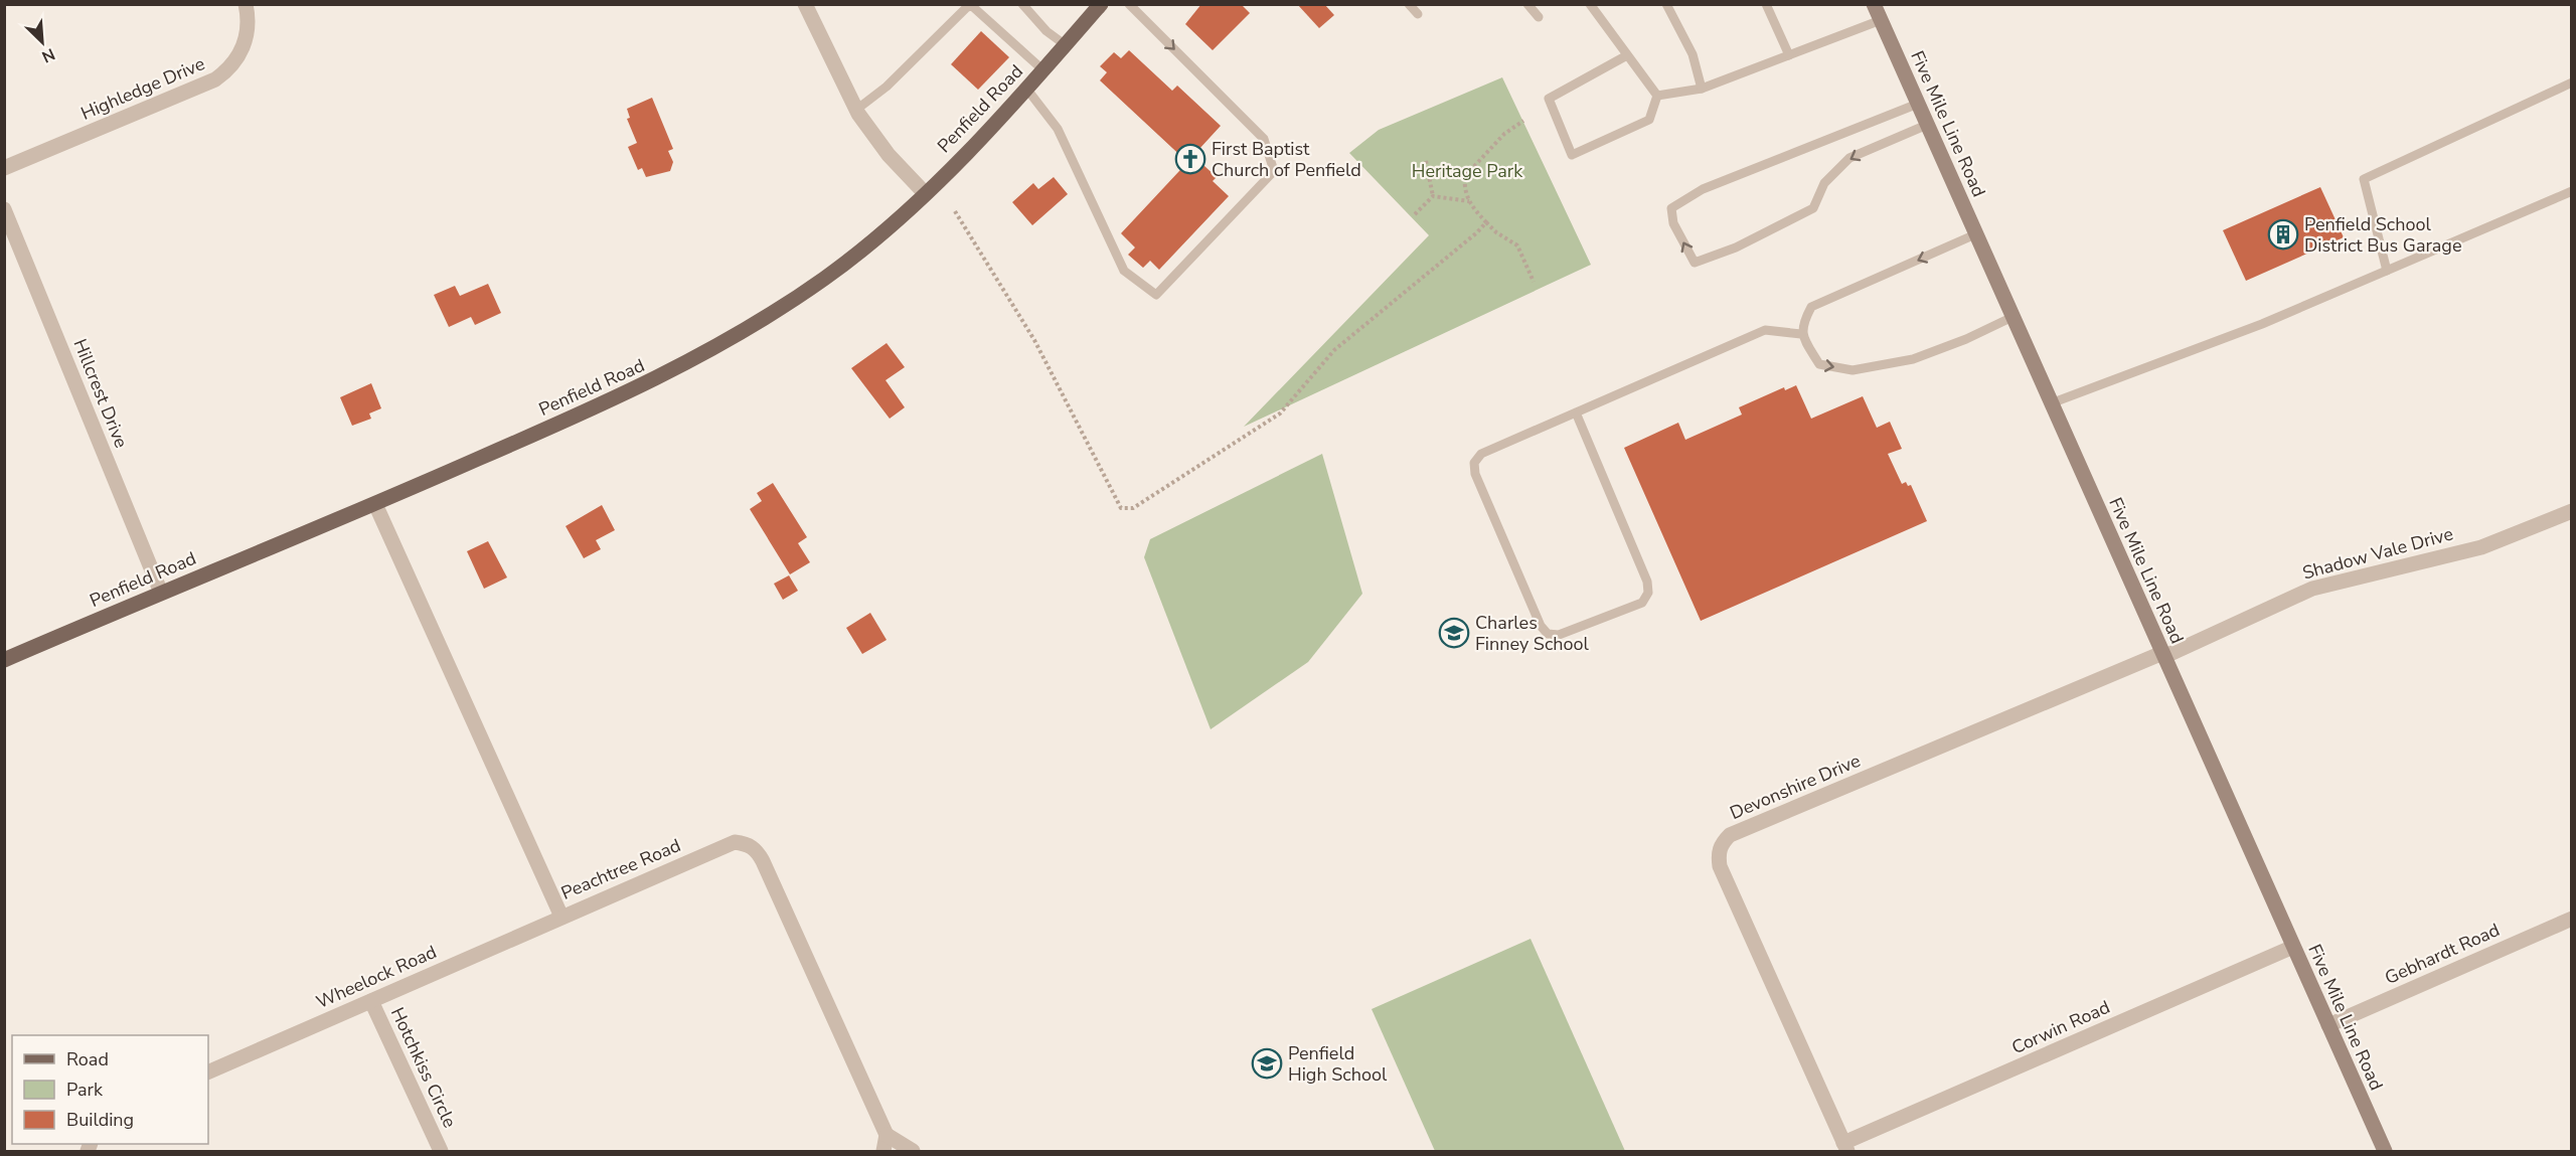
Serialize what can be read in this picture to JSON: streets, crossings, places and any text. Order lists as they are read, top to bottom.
{
  "streets": {
    "main road": ["Penfield Road", "Five Mile Line Road"],
    "street": [
      "Highledge Drive",
      "Hillcrest Drive",
      "Shadow Vale Drive",
      "Devonshire Drive",
      "Peachtree Road",
      "Gebhardt Road",
      "Wheelock Road",
      "Corwin Road",
      "Hotchkiss Circle"
    ]
  },
  "crossings": [
    ["Penfield Road", "Hillcrest Drive"],
    ["Penfield Road", "Peachtree Road"],
    ["Five Mile Line Road", "Shadow Vale Drive"],
    ["Five Mile Line Road", "Devonshire Drive"],
    ["Five Mile Line Road", "Gebhardt Road"],
    ["Five Mile Line Road", "Corwin Road"],
    ["Shadow Vale Drive", "Devonshire Drive"],
    ["Devonshire Drive", "Corwin Road"],
    ["Peachtree Road", "Wheelock Road"],
    ["Wheelock Road", "Hotchkiss Circle"]
  ],
  "parks": ["Heritage Park"],
  "places": {
    "church": ["First Baptist Church of Penfield"],
    "building": ["Penfield School District Bus Garage"],
    "school or university": ["Charles Finney School", "Penfield High School"]
  },
  "legend": ["Road", "Park", "Building"],
  "north": "bottom right"
}
